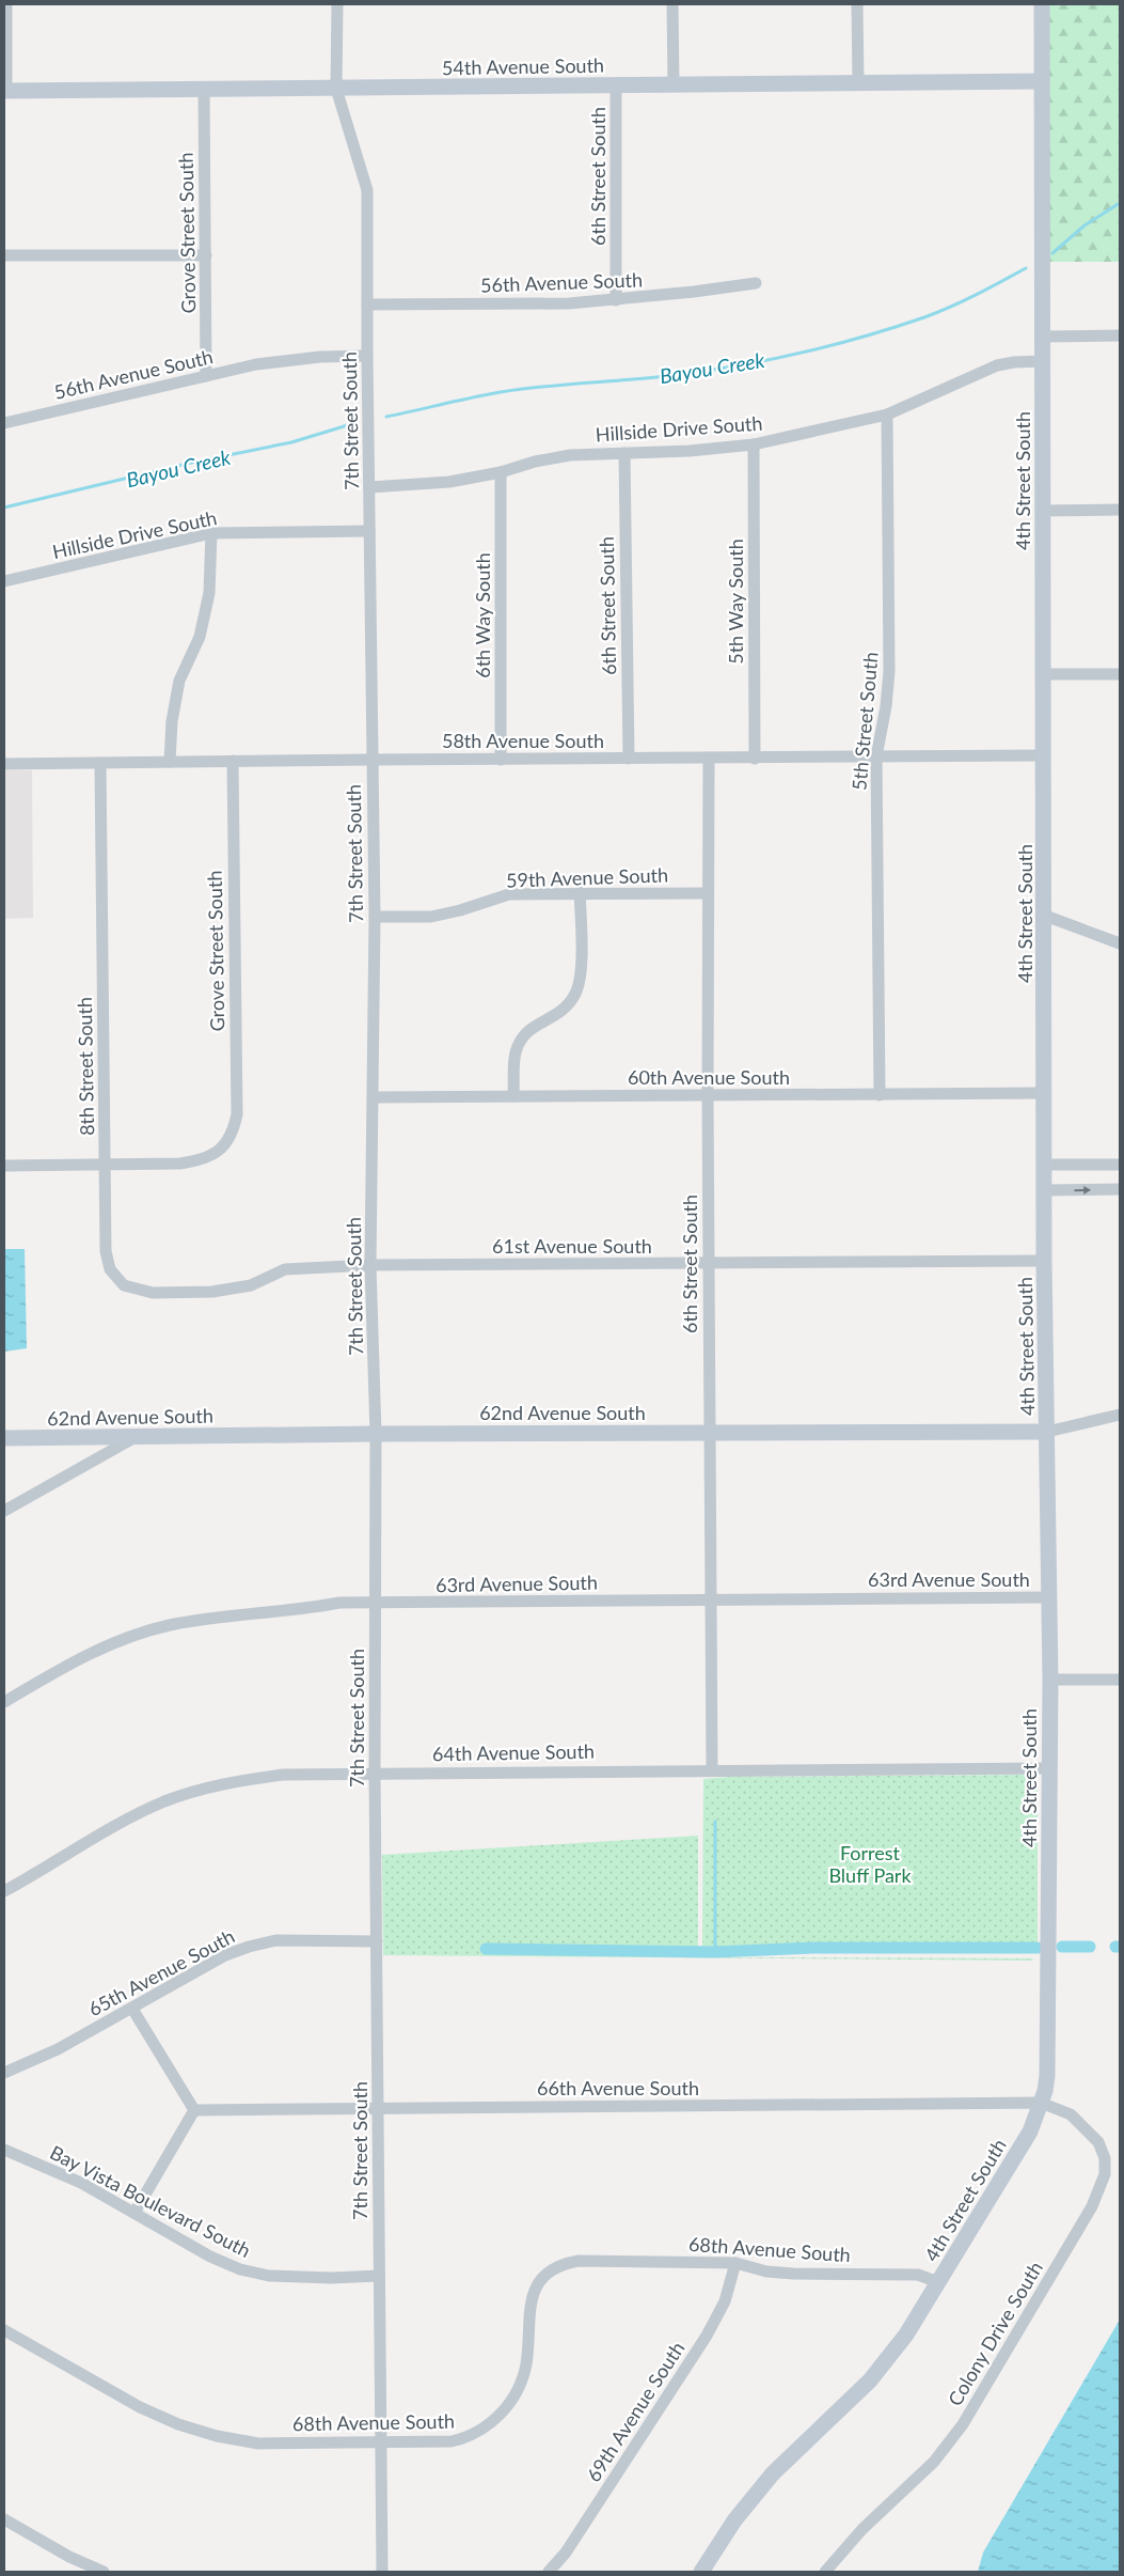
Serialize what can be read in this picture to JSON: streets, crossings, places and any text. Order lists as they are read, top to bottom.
{
  "streets": {
    "street": [
      "54th Avenue South",
      "6th Street South",
      "Grove Street South",
      "56th Avenue South",
      "7th Street South",
      "Hillside Drive South",
      "4th Street South",
      "5th Way South",
      "6th Way South",
      "5th Street South",
      "58th Avenue South",
      "59th Avenue South",
      "8th Street South",
      "60th Avenue South",
      "61st Avenue South",
      "62nd Avenue South",
      "63rd Avenue South",
      "64th Avenue South",
      "65th Avenue South",
      "66th Avenue South",
      "Bay Vista Boulevard South",
      "68th Avenue South",
      "Colony Drive South",
      "69th Avenue South"
    ]
  },
  "crossings": [
    ["54th Avenue South", "6th Street South"],
    ["54th Avenue South", "Grove Street South"],
    ["54th Avenue South", "7th Street South"],
    ["54th Avenue South", "4th Street South"],
    ["6th Street South", "56th Avenue South"],
    ["6th Street South", "Hillside Drive South"],
    ["6th Street South", "58th Avenue South"],
    ["6th Street South", "59th Avenue South"],
    ["6th Street South", "60th Avenue South"],
    ["6th Street South", "61st Avenue South"],
    ["6th Street South", "62nd Avenue South"],
    ["6th Street South", "63rd Avenue South"],
    ["6th Street South", "64th Avenue South"],
    ["Grove Street South", "56th Avenue South"],
    ["Grove Street South", "58th Avenue South"],
    ["Grove Street South", "8th Street South"],
    ["56th Avenue South", "7th Street South"],
    ["7th Street South", "Hillside Drive South"],
    ["7th Street South", "58th Avenue South"],
    ["7th Street South", "59th Avenue South"],
    ["7th Street South", "60th Avenue South"],
    ["7th Street South", "61st Avenue South"],
    ["7th Street South", "62nd Avenue South"],
    ["7th Street South", "63rd Avenue South"],
    ["7th Street South", "64th Avenue South"],
    ["7th Street South", "65th Avenue South"],
    ["7th Street South", "66th Avenue South"],
    ["7th Street South", "Bay Vista Boulevard South"],
    ["7th Street South", "68th Avenue South"],
    ["Hillside Drive South", "4th Street South"],
    ["Hillside Drive South", "5th Way South"],
    ["Hillside Drive South", "6th Way South"],
    ["Hillside Drive South", "5th Street South"],
    ["4th Street South", "58th Avenue South"],
    ["4th Street South", "60th Avenue South"],
    ["4th Street South", "61st Avenue South"],
    ["4th Street South", "62nd Avenue South"],
    ["4th Street South", "63rd Avenue South"],
    ["4th Street South", "64th Avenue South"],
    ["4th Street South", "66th Avenue South"],
    ["4th Street South", "68th Avenue South"],
    ["4th Street South", "Colony Drive South"],
    ["5th Way South", "58th Avenue South"],
    ["6th Way South", "58th Avenue South"],
    ["5th Street South", "58th Avenue South"],
    ["5th Street South", "60th Avenue South"],
    ["58th Avenue South", "8th Street South"],
    ["8th Street South", "61st Avenue South"],
    ["66th Avenue South", "Colony Drive South"],
    ["68th Avenue South", "69th Avenue South"]
  ],
  "water": ["Bayou Creek"],
  "parks": ["Forrest Bluff Park"]
}
